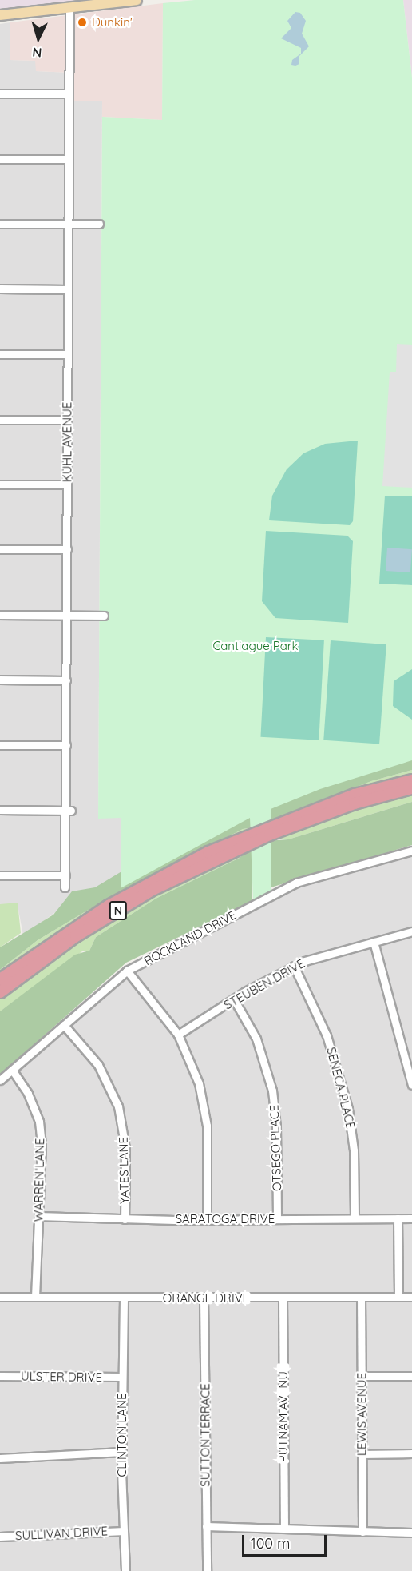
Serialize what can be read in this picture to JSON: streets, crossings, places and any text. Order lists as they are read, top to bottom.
{
  "streets": {
    "highway": ["N"],
    "street": [
      "KUHL AVENUE",
      "ROCKLAND DRIVE",
      "STEUBEN DRIVE",
      "SENECA PLACE",
      "OTSEGO PLACE",
      "YATES LANE",
      "WARREN LANE",
      "SARATOGA DRIVE",
      "ORANGE DRIVE",
      "ULSTER DRIVE",
      "PUTNAM AVENUE",
      "LEWIS AVENUE",
      "CLINTON LANE",
      "SUTTON TERRACE",
      "SULLIVAN DRIVE"
    ]
  },
  "crossings": [
    ["ROCKLAND DRIVE", "YATES LANE"],
    ["ROCKLAND DRIVE", "WARREN LANE"],
    ["STEUBEN DRIVE", "SENECA PLACE"],
    ["STEUBEN DRIVE", "OTSEGO PLACE"],
    ["SENECA PLACE", "SARATOGA DRIVE"],
    ["OTSEGO PLACE", "SARATOGA DRIVE"],
    ["YATES LANE", "SARATOGA DRIVE"],
    ["WARREN LANE", "SARATOGA DRIVE"],
    ["WARREN LANE", "ORANGE DRIVE"],
    ["ORANGE DRIVE", "PUTNAM AVENUE"],
    ["ORANGE DRIVE", "LEWIS AVENUE"],
    ["ORANGE DRIVE", "CLINTON LANE"],
    ["ORANGE DRIVE", "SUTTON TERRACE"],
    ["ULSTER DRIVE", "CLINTON LANE"],
    ["CLINTON LANE", "SULLIVAN DRIVE"]
  ],
  "parks": ["Cantiague Park"],
  "places": ["Dunkin'"],
  "scale_bar": "100 m",
  "north": "bottom"
}
